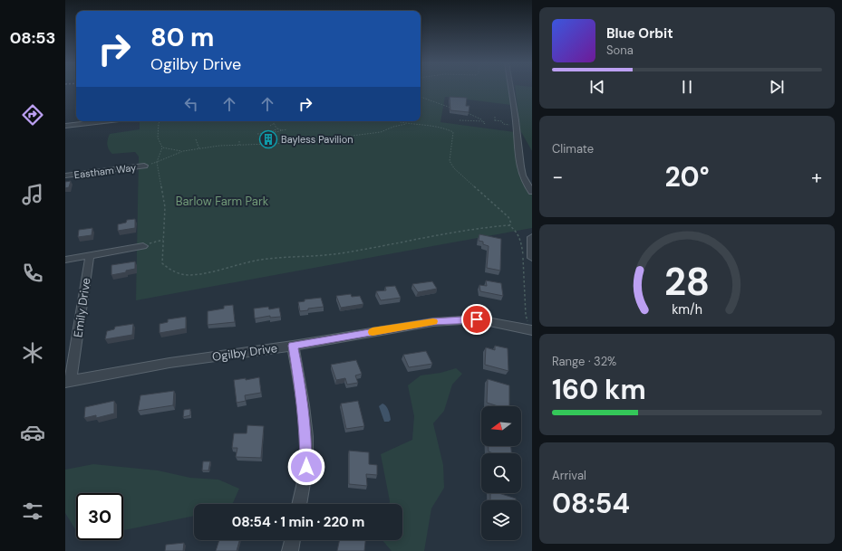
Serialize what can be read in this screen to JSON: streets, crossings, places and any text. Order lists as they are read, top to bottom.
{
  "streets": {
    "street": ["Eastham Way", "Emily Drive", "Ogilby Drive"]
  },
  "crossings": [
    ["Emily Drive", "Ogilby Drive"]
  ],
  "parks": ["Barlow Farm Park"],
  "places": {
    "building": ["Bayless Pavilion"]
  },
  "north": "left",
  "page": {
    "tabs": "08:53",
    "turn": ["80 m", "Ogilby Drive"],
    "song": ["Blue Orbit", "Sona"],
    "tile": [
      "Climate",
      ["Range · 32%", "160 km"],
      ["Arrival", "08:54"]
    ],
    "heat": ["−", "20°", "+"],
    "limit": "30",
    "trip": "08:54 · 1 min · 220 m",
    "gauge": ["28", "km/h"]
  }
}
